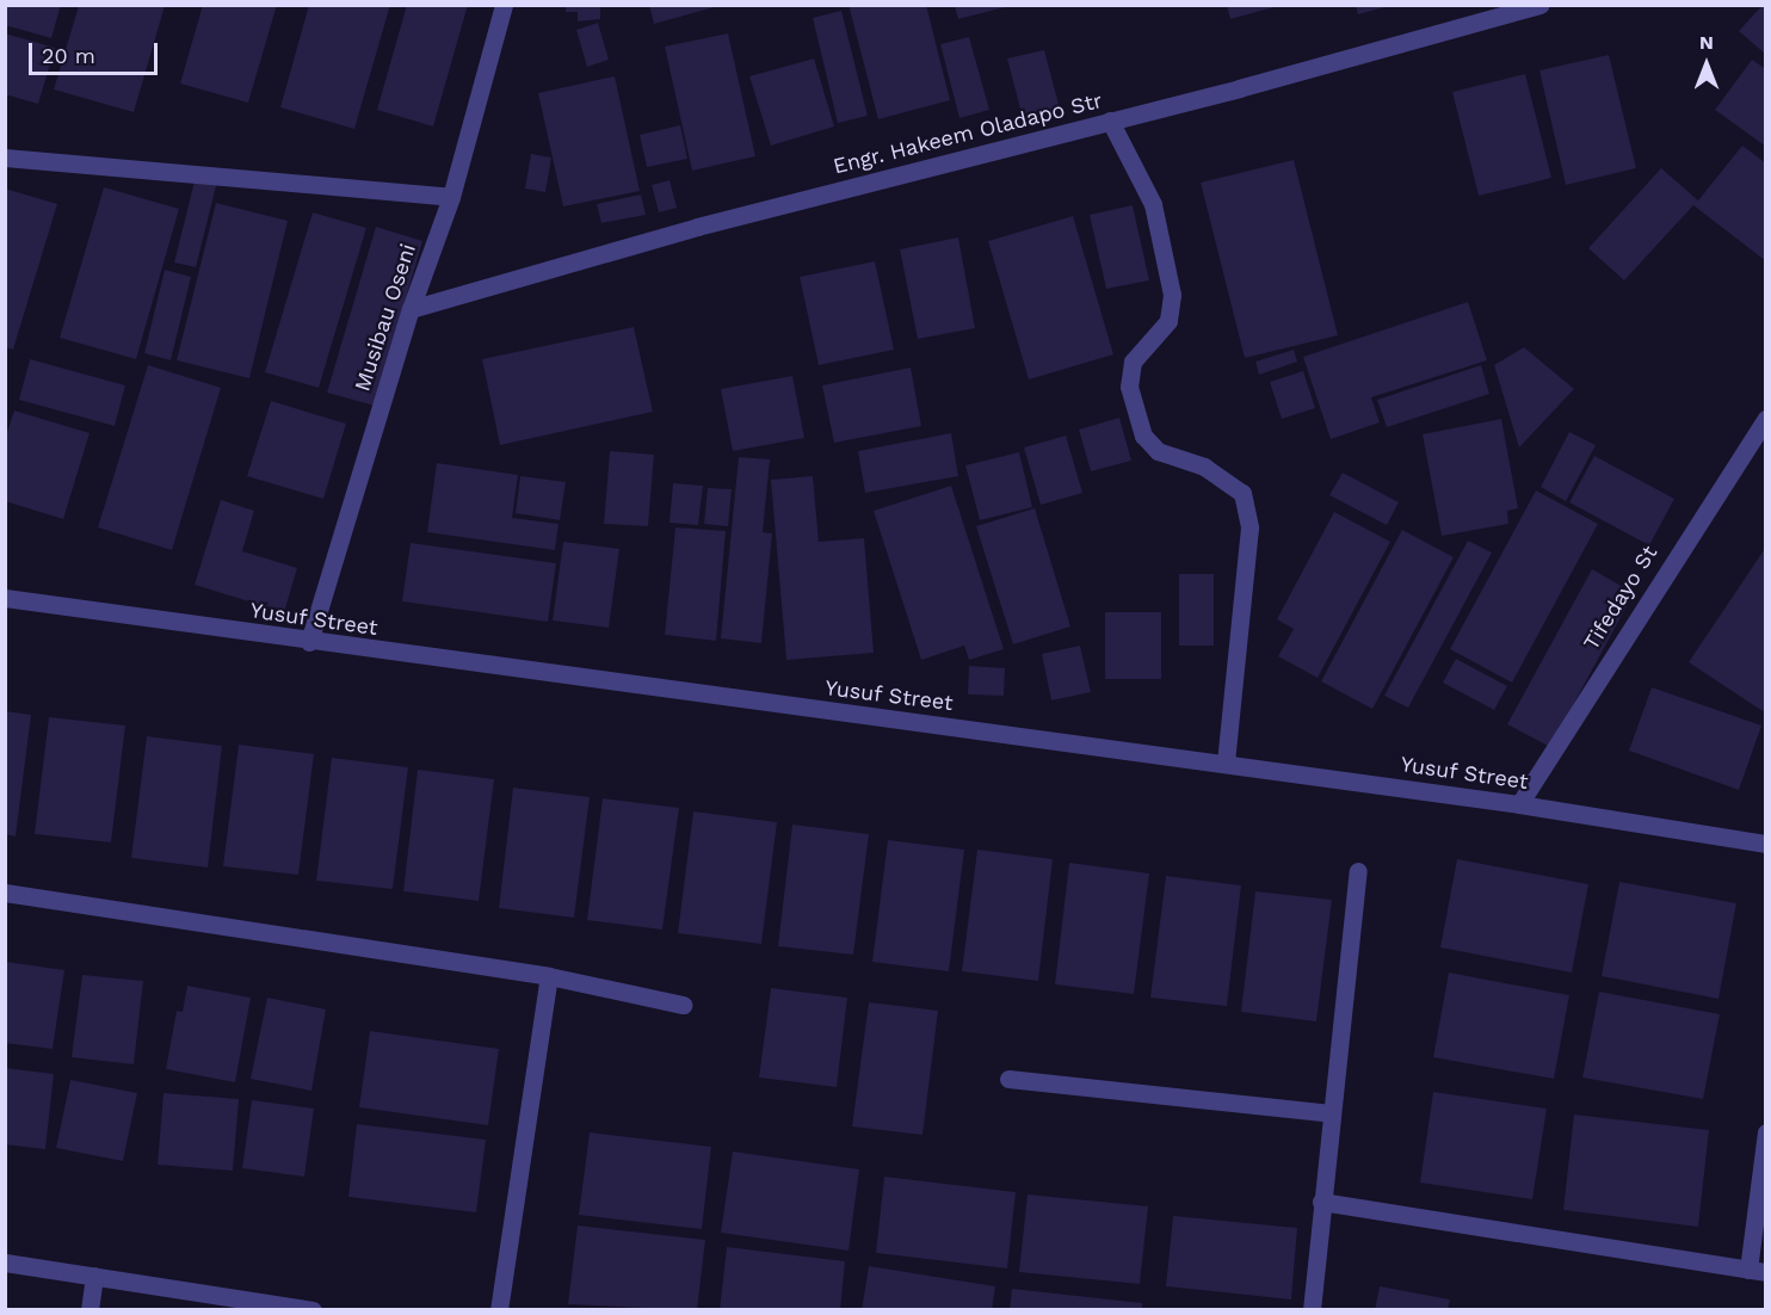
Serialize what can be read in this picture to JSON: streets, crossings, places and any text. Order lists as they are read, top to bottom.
{
  "streets": {
    "street": [
      "Engr. Hakeem Oladapo Str",
      "Musibau Oseni",
      "Tifedayo St",
      "Yusuf Street"
    ]
  },
  "crossings": [
    ["Engr. Hakeem Oladapo Str", "Musibau Oseni"],
    ["Musibau Oseni", "Yusuf Street"],
    ["Tifedayo St", "Yusuf Street"]
  ],
  "scale_bar": "20 m",
  "north": "top"
}
